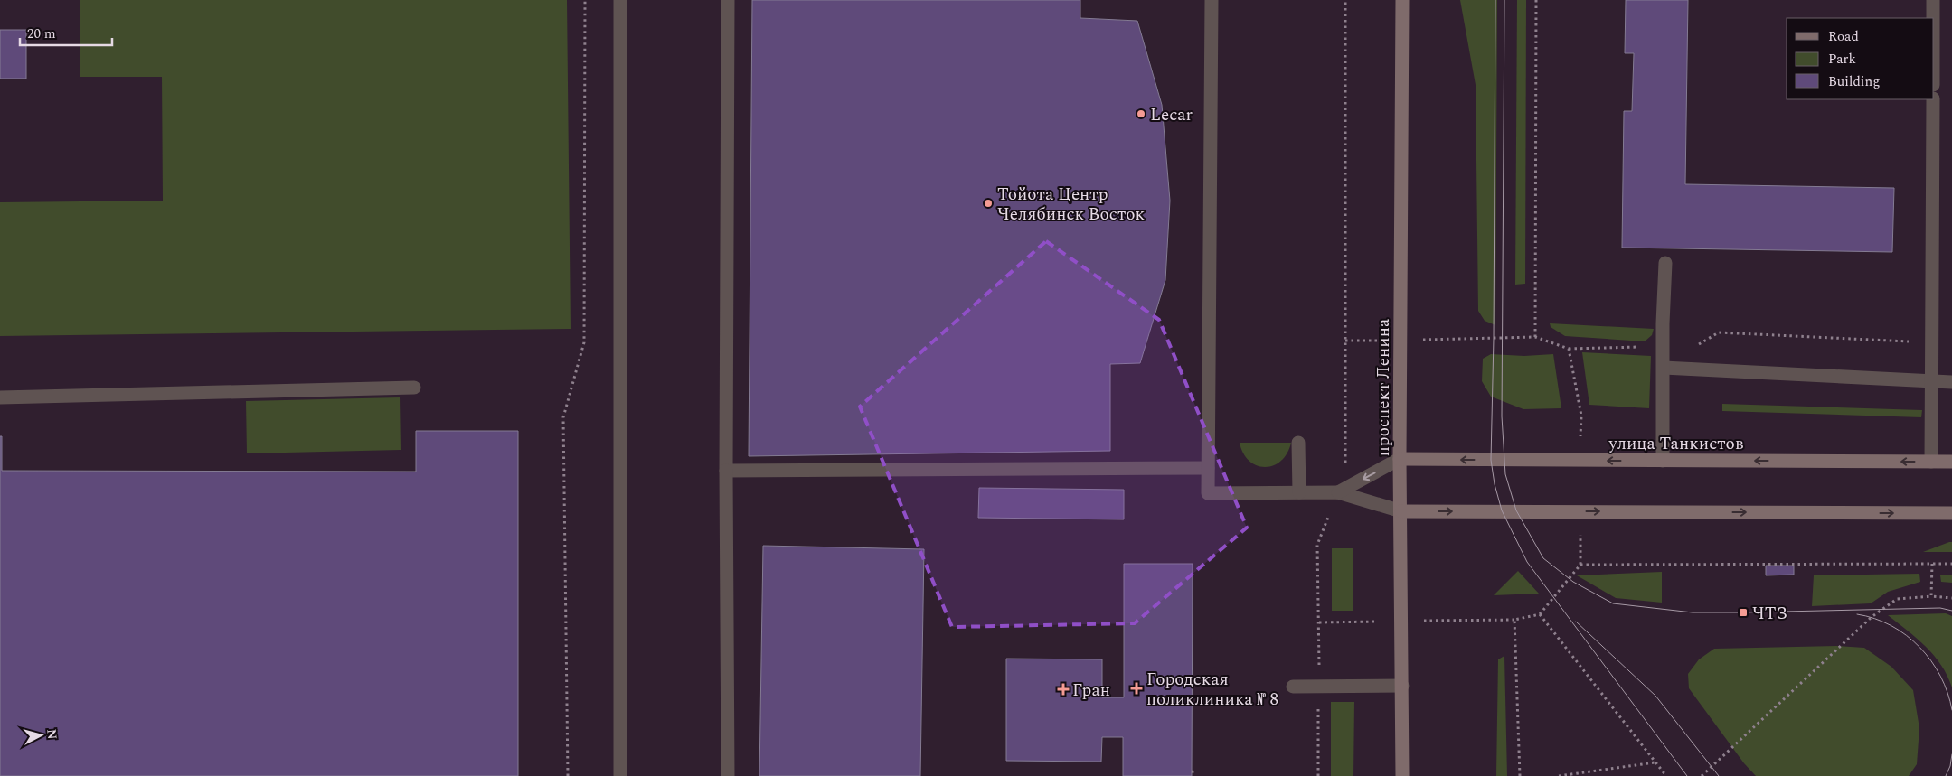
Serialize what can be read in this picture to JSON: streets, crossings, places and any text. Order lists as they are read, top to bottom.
{
  "streets": {
    "main road": ["проспект Ленина", "улица Танкистов"]
  },
  "crossings": [
    ["проспект Ленина", "улица Танкистов"]
  ],
  "places": {
    "other": ["Lecar", "Тойота Центр Челябинск Восток"],
    "transit": ["ЧТЗ"],
    "health": ["Городская поликлиника № 8", "Гран"]
  },
  "legend": ["Road", "Park", "Building"],
  "scale_bar": "20 m",
  "north": "right"
}
